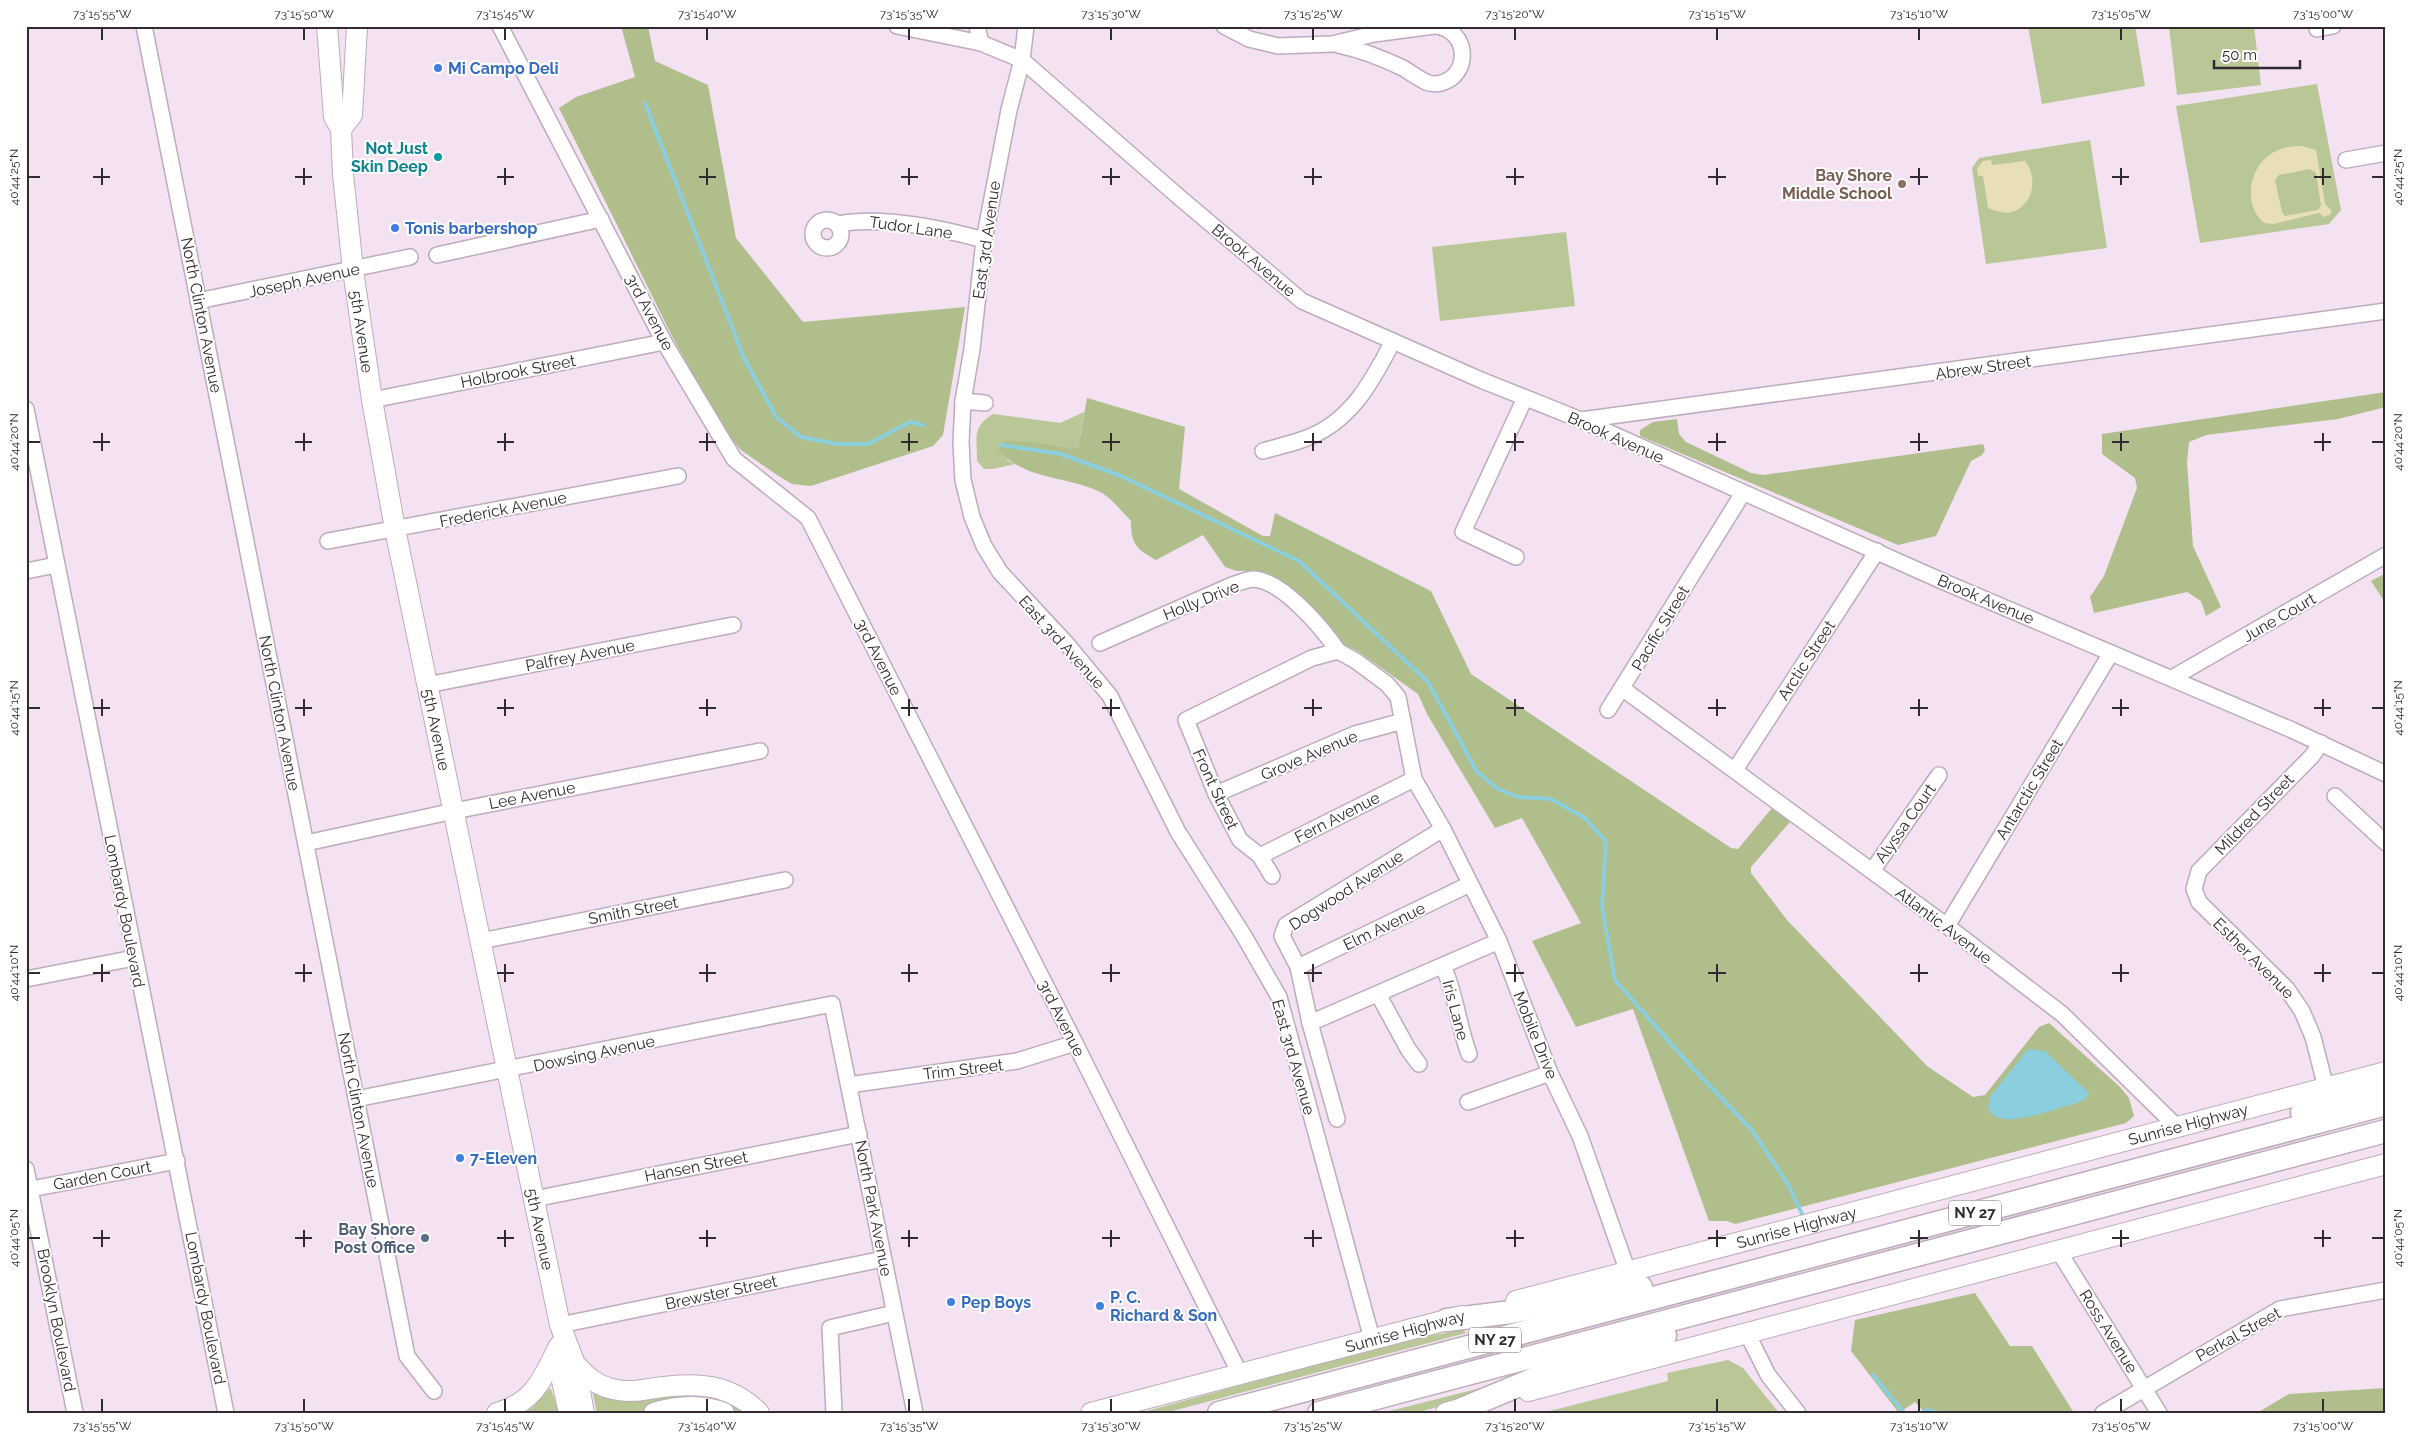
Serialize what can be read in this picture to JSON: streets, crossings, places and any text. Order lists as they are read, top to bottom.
{
  "streets": {
    "highway": ["Sunrise Highway", "NY 27"],
    "main road": ["5th Avenue"],
    "street": [
      "Tudor Lane",
      "East 3rd Avenue",
      "Brook Avenue",
      "Joseph Avenue",
      "3rd Avenue",
      "North Clinton Avenue",
      "Abrew Street",
      "Holbrook Street",
      "Frederick Avenue",
      "Holly Drive",
      "June Court",
      "Pacific Street",
      "Palfrey Avenue",
      "Arctic Street",
      "Grove Avenue",
      "Front Street",
      "Antarctic Street",
      "Lee Avenue",
      "Mildred Street",
      "Fern Avenue",
      "Alyssa Court",
      "Dogwood Avenue",
      "Smith Street",
      "Lombardy Boulevard",
      "Atlantic Avenue",
      "Elm Avenue",
      "Esther Avenue",
      "Iris Lane",
      "Mobile Drive",
      "Dowsing Avenue",
      "Trim Street",
      "Hansen Street",
      "Garden Court",
      "North Park Avenue",
      "Brewster Street",
      "Brooklyn Boulevard",
      "Ross Avenue",
      "Perkal Street"
    ]
  },
  "crossings": [
    ["Tudor Lane", "East 3rd Avenue"],
    ["East 3rd Avenue", "Brook Avenue"],
    ["East 3rd Avenue", "Sunrise Highway"],
    ["Brook Avenue", "Abrew Street"],
    ["Brook Avenue", "June Court"],
    ["Brook Avenue", "Pacific Street"],
    ["Brook Avenue", "Arctic Street"],
    ["Brook Avenue", "Antarctic Street"],
    ["Brook Avenue", "Mildred Street"],
    ["Joseph Avenue", "North Clinton Avenue"],
    ["Joseph Avenue", "5th Avenue"],
    ["3rd Avenue", "Holbrook Street"],
    ["3rd Avenue", "Trim Street"],
    ["3rd Avenue", "Sunrise Highway"],
    ["North Clinton Avenue", "Lee Avenue"],
    ["North Clinton Avenue", "Dowsing Avenue"],
    ["5th Avenue", "Holbrook Street"],
    ["5th Avenue", "Frederick Avenue"],
    ["5th Avenue", "Palfrey Avenue"],
    ["5th Avenue", "Lee Avenue"],
    ["5th Avenue", "Smith Street"],
    ["5th Avenue", "Dowsing Avenue"],
    ["5th Avenue", "Hansen Street"],
    ["5th Avenue", "Brewster Street"],
    ["Holly Drive", "Grove Avenue"],
    ["Holly Drive", "Front Street"],
    ["Holly Drive", "Mobile Drive"],
    ["Pacific Street", "Atlantic Avenue"],
    ["Arctic Street", "Atlantic Avenue"],
    ["Grove Avenue", "Front Street"],
    ["Grove Avenue", "Mobile Drive"],
    ["Front Street", "Fern Avenue"],
    ["Antarctic Street", "Atlantic Avenue"],
    ["Mildred Street", "Esther Avenue"],
    ["Fern Avenue", "Mobile Drive"],
    ["Alyssa Court", "Atlantic Avenue"],
    ["Dogwood Avenue", "Elm Avenue"],
    ["Dogwood Avenue", "Mobile Drive"],
    ["Lombardy Boulevard", "Garden Court"],
    ["Atlantic Avenue", "Sunrise Highway"],
    ["Elm Avenue", "Mobile Drive"],
    ["Esther Avenue", "Sunrise Highway"],
    ["Mobile Drive", "Sunrise Highway"],
    ["Dowsing Avenue", "North Park Avenue"],
    ["Trim Street", "North Park Avenue"],
    ["Hansen Street", "North Park Avenue"],
    ["Garden Court", "Brooklyn Boulevard"],
    ["North Park Avenue", "Brewster Street"],
    ["Ross Avenue", "Perkal Street"]
  ],
  "places": [
    "Mi Campo Deli",
    "Not Just Skin Deep",
    "Bay Shore Middle School",
    "Tonis barbershop",
    "7-Eleven",
    "Bay Shore Post Office",
    "Pep Boys",
    "P. C. Richard & Son"
  ],
  "scale_bar": "50 m",
  "coordinates": [
    "73°15'55\"W",
    "73°15'50\"W",
    "73°15'45\"W",
    "73°15'40\"W",
    "73°15'35\"W",
    "73°15'30\"W",
    "73°15'25\"W",
    "73°15'20\"W",
    "73°15'15\"W",
    "73°15'10\"W",
    "73°15'05\"W",
    "73°15'00\"W",
    "40°44'25\"N",
    "40°44'20\"N",
    "40°44'15\"N",
    "40°44'10\"N",
    "40°44'05\"N"
  ]
}
